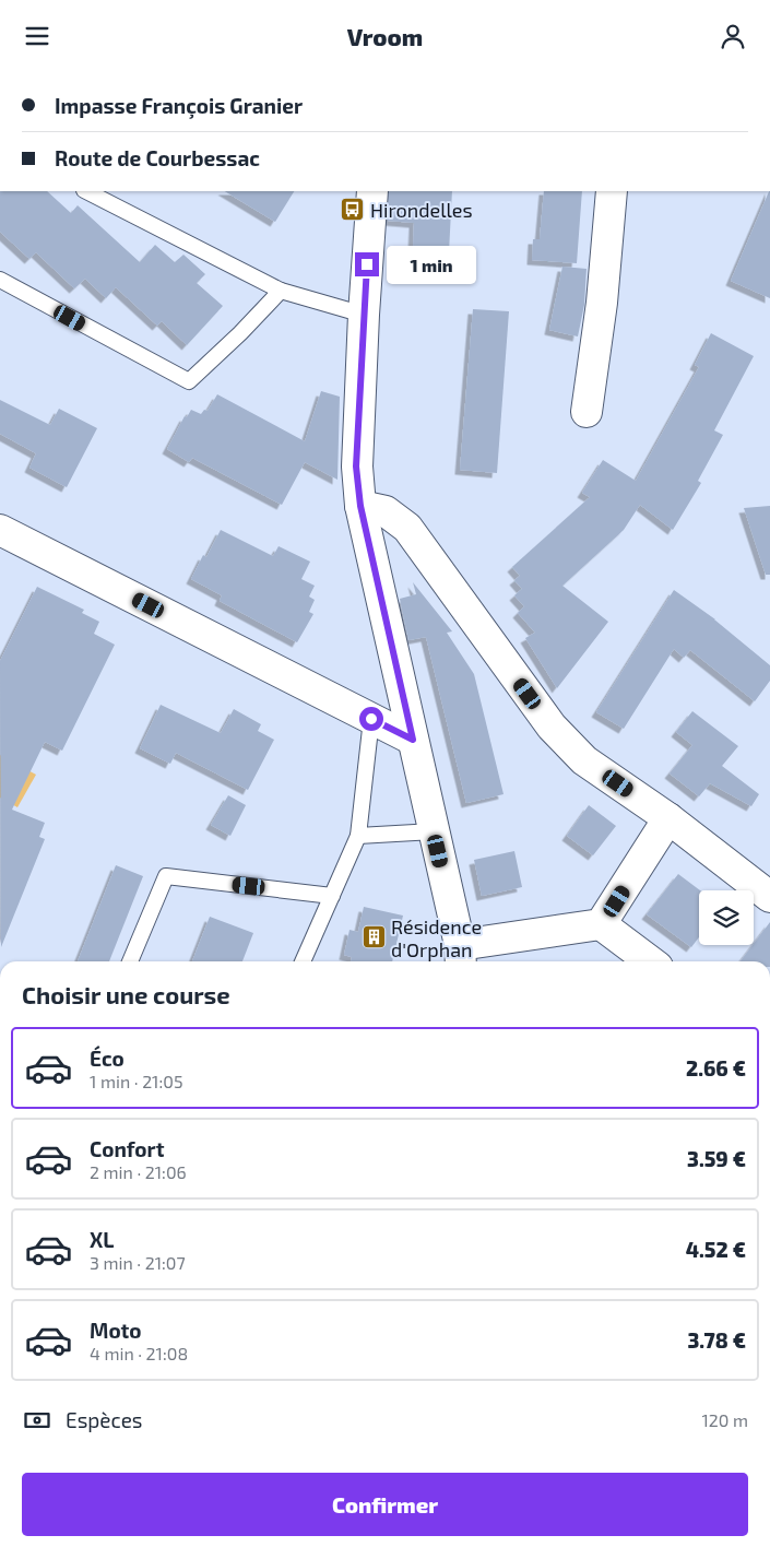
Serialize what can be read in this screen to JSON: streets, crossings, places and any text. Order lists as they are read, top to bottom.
{
  "places": {
    "bus stop": ["Hirondelles"],
    "building": ["Résidence d'Orphan"]
  },
  "page": {
    "header": "Vroom",
    "banner": ["Impasse François Granier", "Route de Courbessac"],
    "bubble": "1 min",
    "heading": "Choisir une course",
    "list": [
      {
        "name": "Éco",
        "note": "1 min · 21:05",
        "value": "2.66 €"
      },
      {
        "name": "Confort",
        "note": "2 min · 21:06",
        "value": "3.59 €"
      },
      {
        "name": "XL",
        "note": "3 min · 21:07",
        "value": "4.52 €"
      },
      {
        "name": "Moto",
        "note": "4 min · 21:08",
        "value": "3.78 €"
      }
    ],
    "pay": ["Espèces", "120 m"],
    "buttons": "Confirmer"
  }
}
